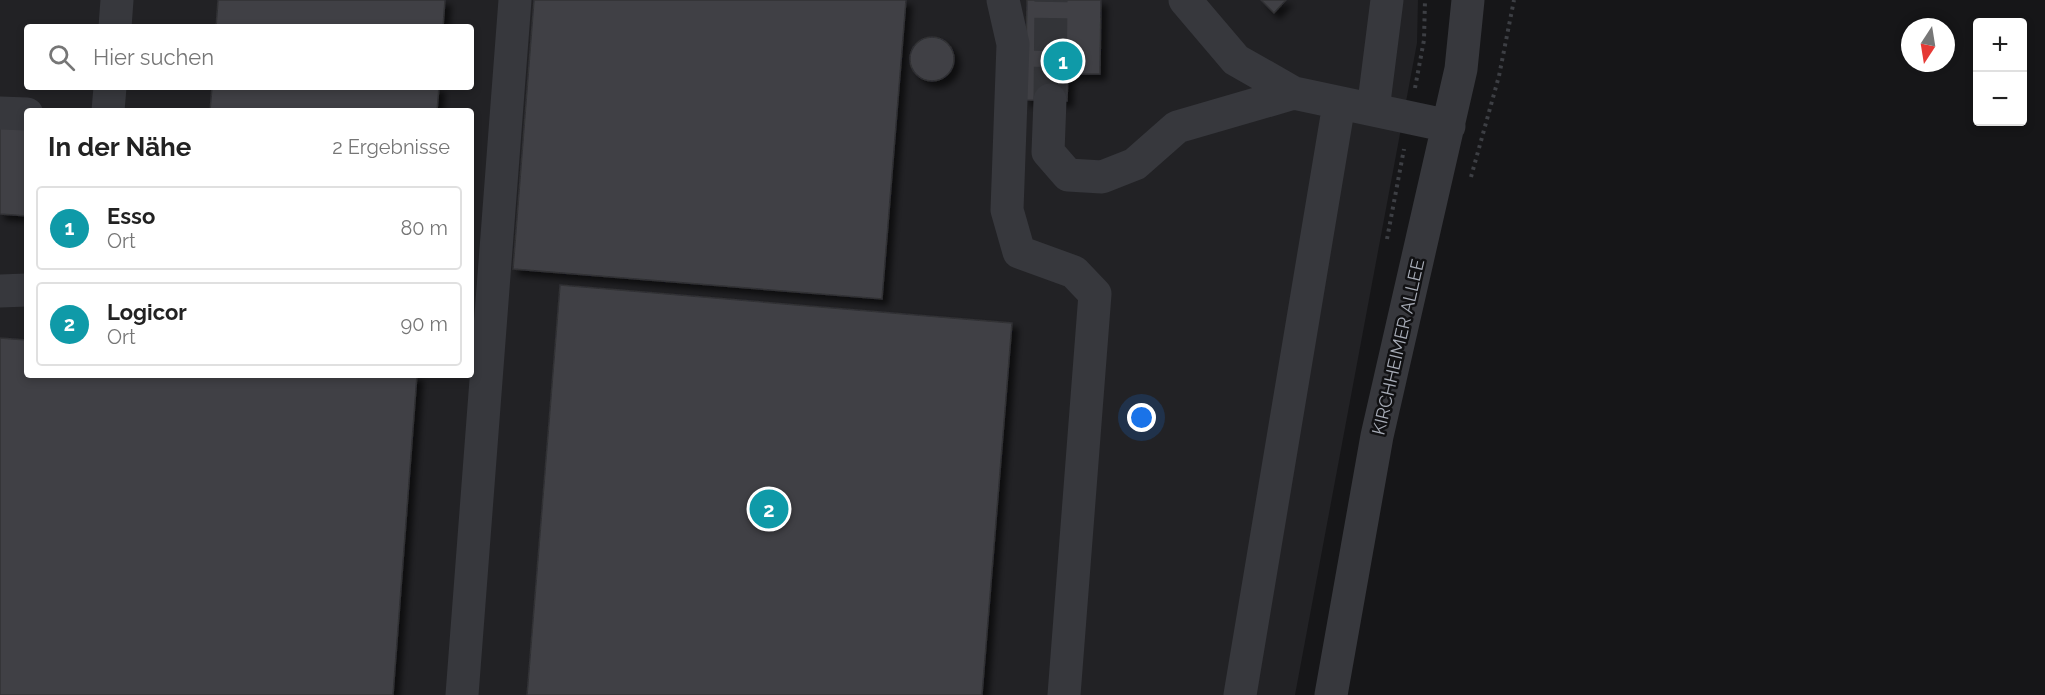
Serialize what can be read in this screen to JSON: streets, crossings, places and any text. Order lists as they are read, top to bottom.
{
  "streets": {
    "street": ["KIRCHHEIMER ALLEE"]
  },
  "north": "bottom",
  "page": {
    "map_buttons": ["+", "−"],
    "search": "Hier suchen",
    "pins": ["1", "2"],
    "heading": ["In der Nähe", "2 Ergebnisse"],
    "list": [
      {
        "mark": "1",
        "name": "Esso",
        "note": "Ort",
        "value": "80 m"
      },
      {
        "mark": "2",
        "name": "Logicor",
        "note": "Ort",
        "value": "90 m"
      }
    ]
  }
}
